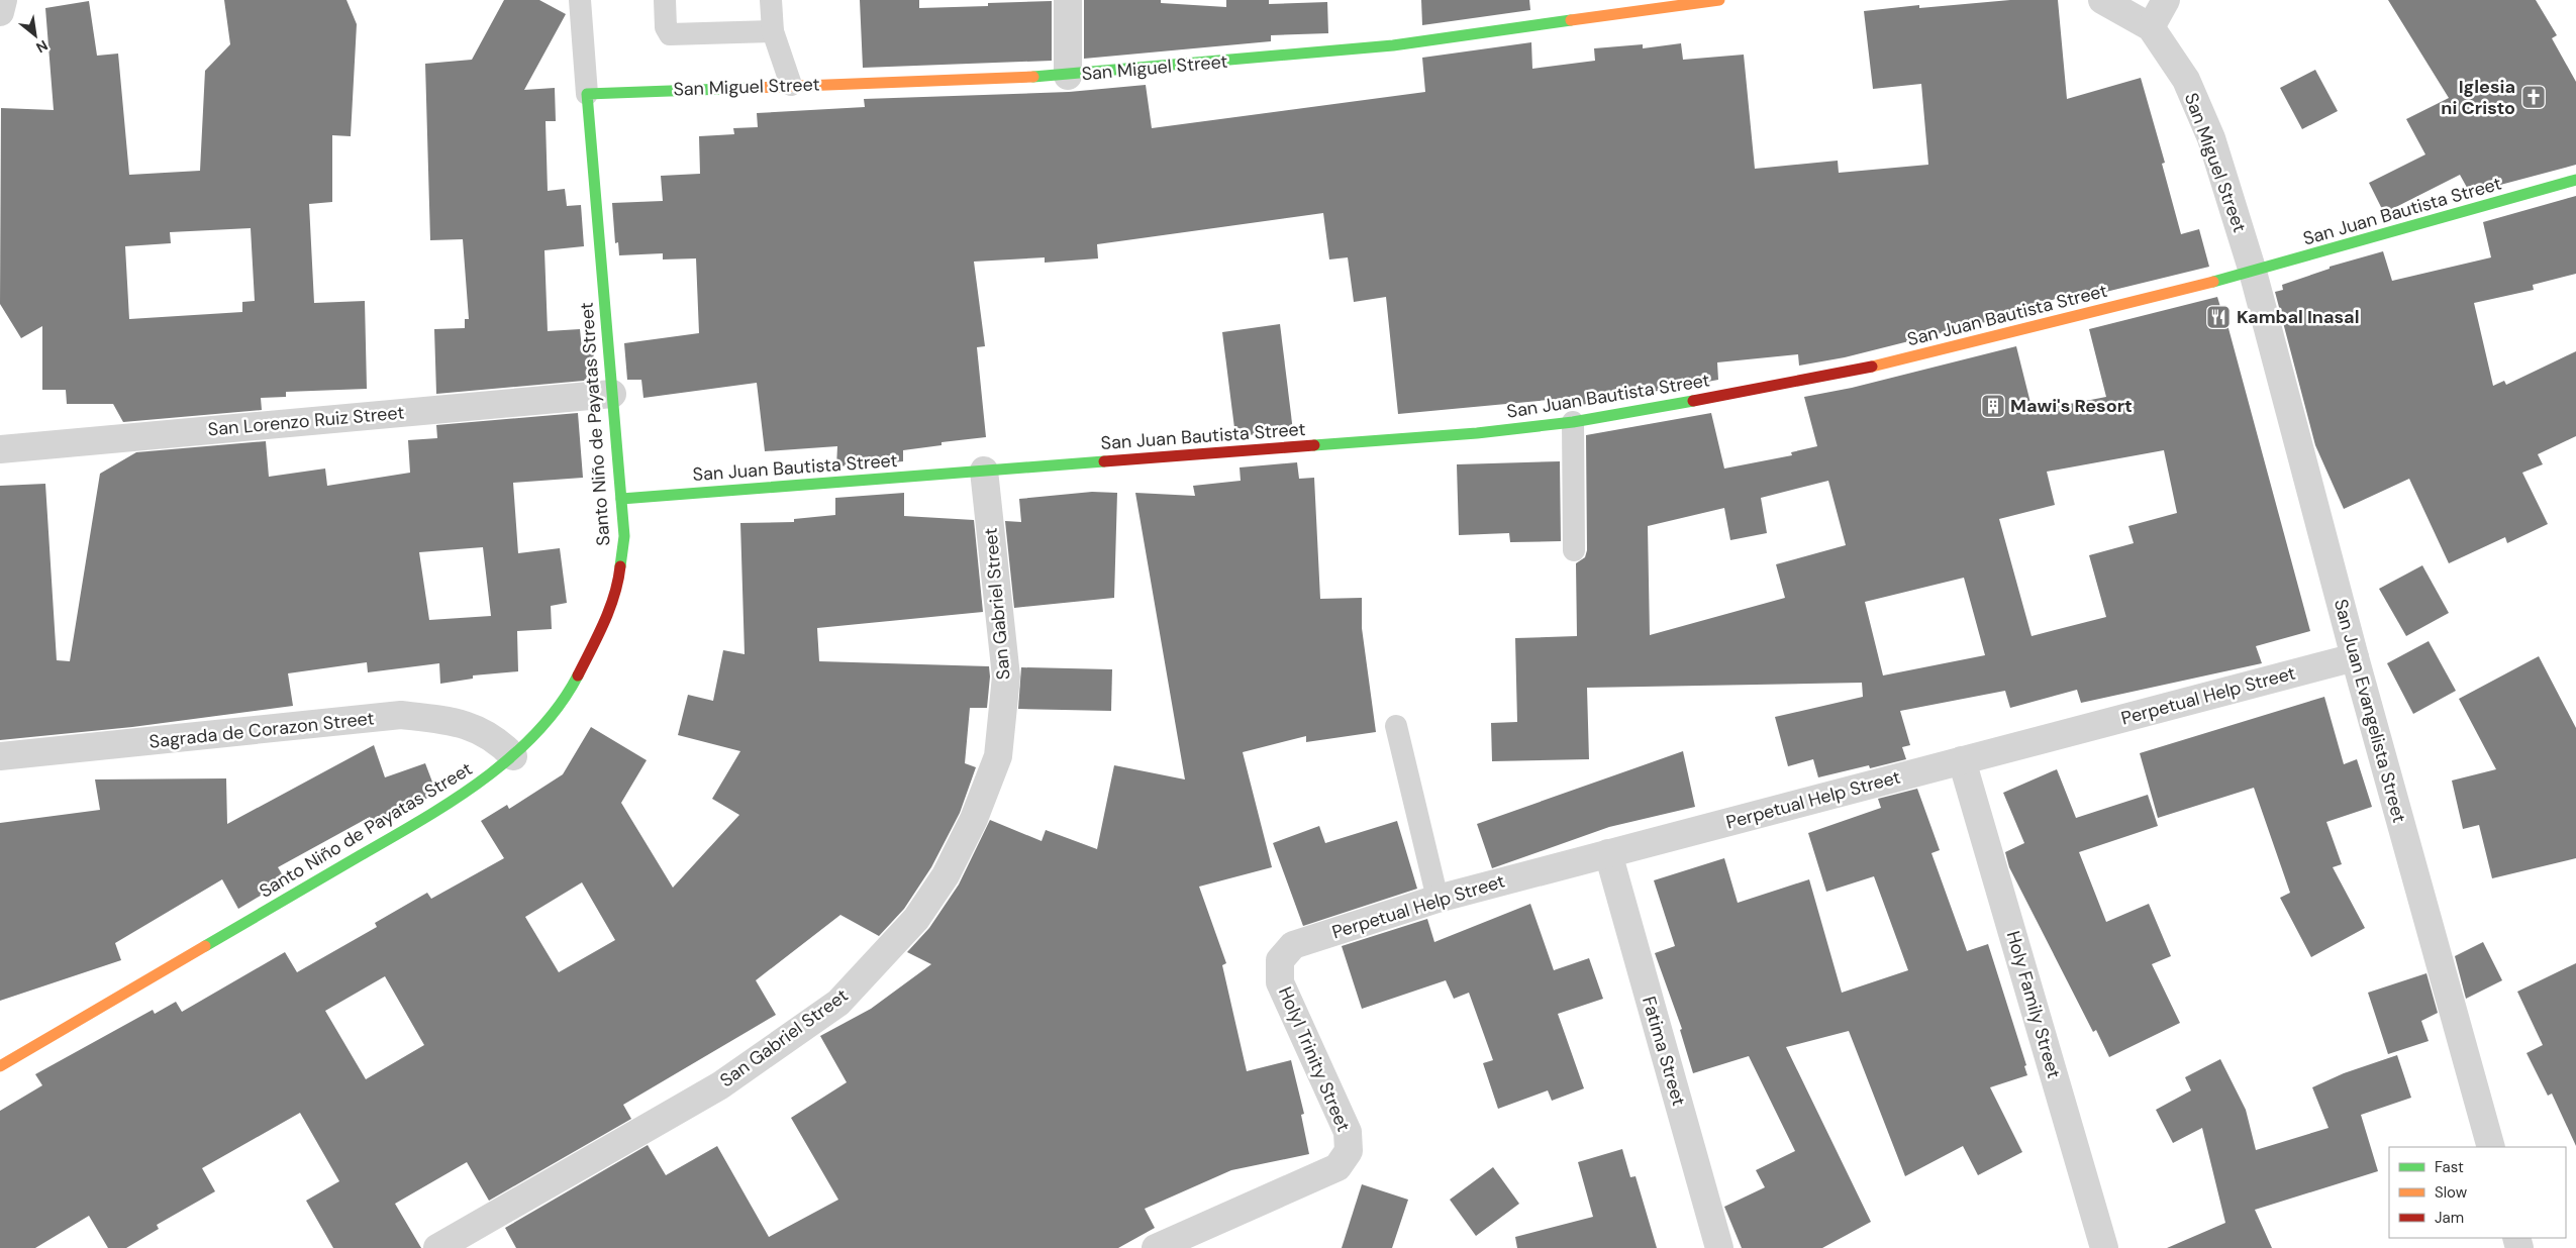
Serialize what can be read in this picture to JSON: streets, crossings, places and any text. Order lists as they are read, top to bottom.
{
  "streets": {
    "street": [
      "San Miguel Street",
      "San Juan Bautista Street",
      "San Lorenzo Ruiz Street",
      "Santo Niño de Payatas Street",
      "San Gabriel Street",
      "Perpetual Help Street",
      "San Juan Evangelista Street",
      "Sagrada de Corazon Street",
      "Holy Family Street",
      "Fatima Street",
      "Holyl Trinity Street"
    ]
  },
  "crossings": [
    ["San Miguel Street", "San Juan Bautista Street"],
    ["San Miguel Street", "Santo Niño de Payatas Street"],
    ["San Miguel Street", "San Juan Evangelista Street"],
    ["San Juan Bautista Street", "Santo Niño de Payatas Street"],
    ["San Juan Bautista Street", "San Gabriel Street"],
    ["San Juan Bautista Street", "San Juan Evangelista Street"],
    ["San Lorenzo Ruiz Street", "Santo Niño de Payatas Street"],
    ["Santo Niño de Payatas Street", "Sagrada de Corazon Street"],
    ["Perpetual Help Street", "San Juan Evangelista Street"],
    ["Perpetual Help Street", "Holy Family Street"],
    ["Perpetual Help Street", "Fatima Street"],
    ["Perpetual Help Street", "Holyl Trinity Street"]
  ],
  "places": {
    "church": ["Iglesia ni Cristo"],
    "restaurant": ["Kambal Inasal"],
    "building": ["Mawi's Resort"]
  },
  "legend": ["Fast", "Slow", "Jam"],
  "north": "bottom right"
}
